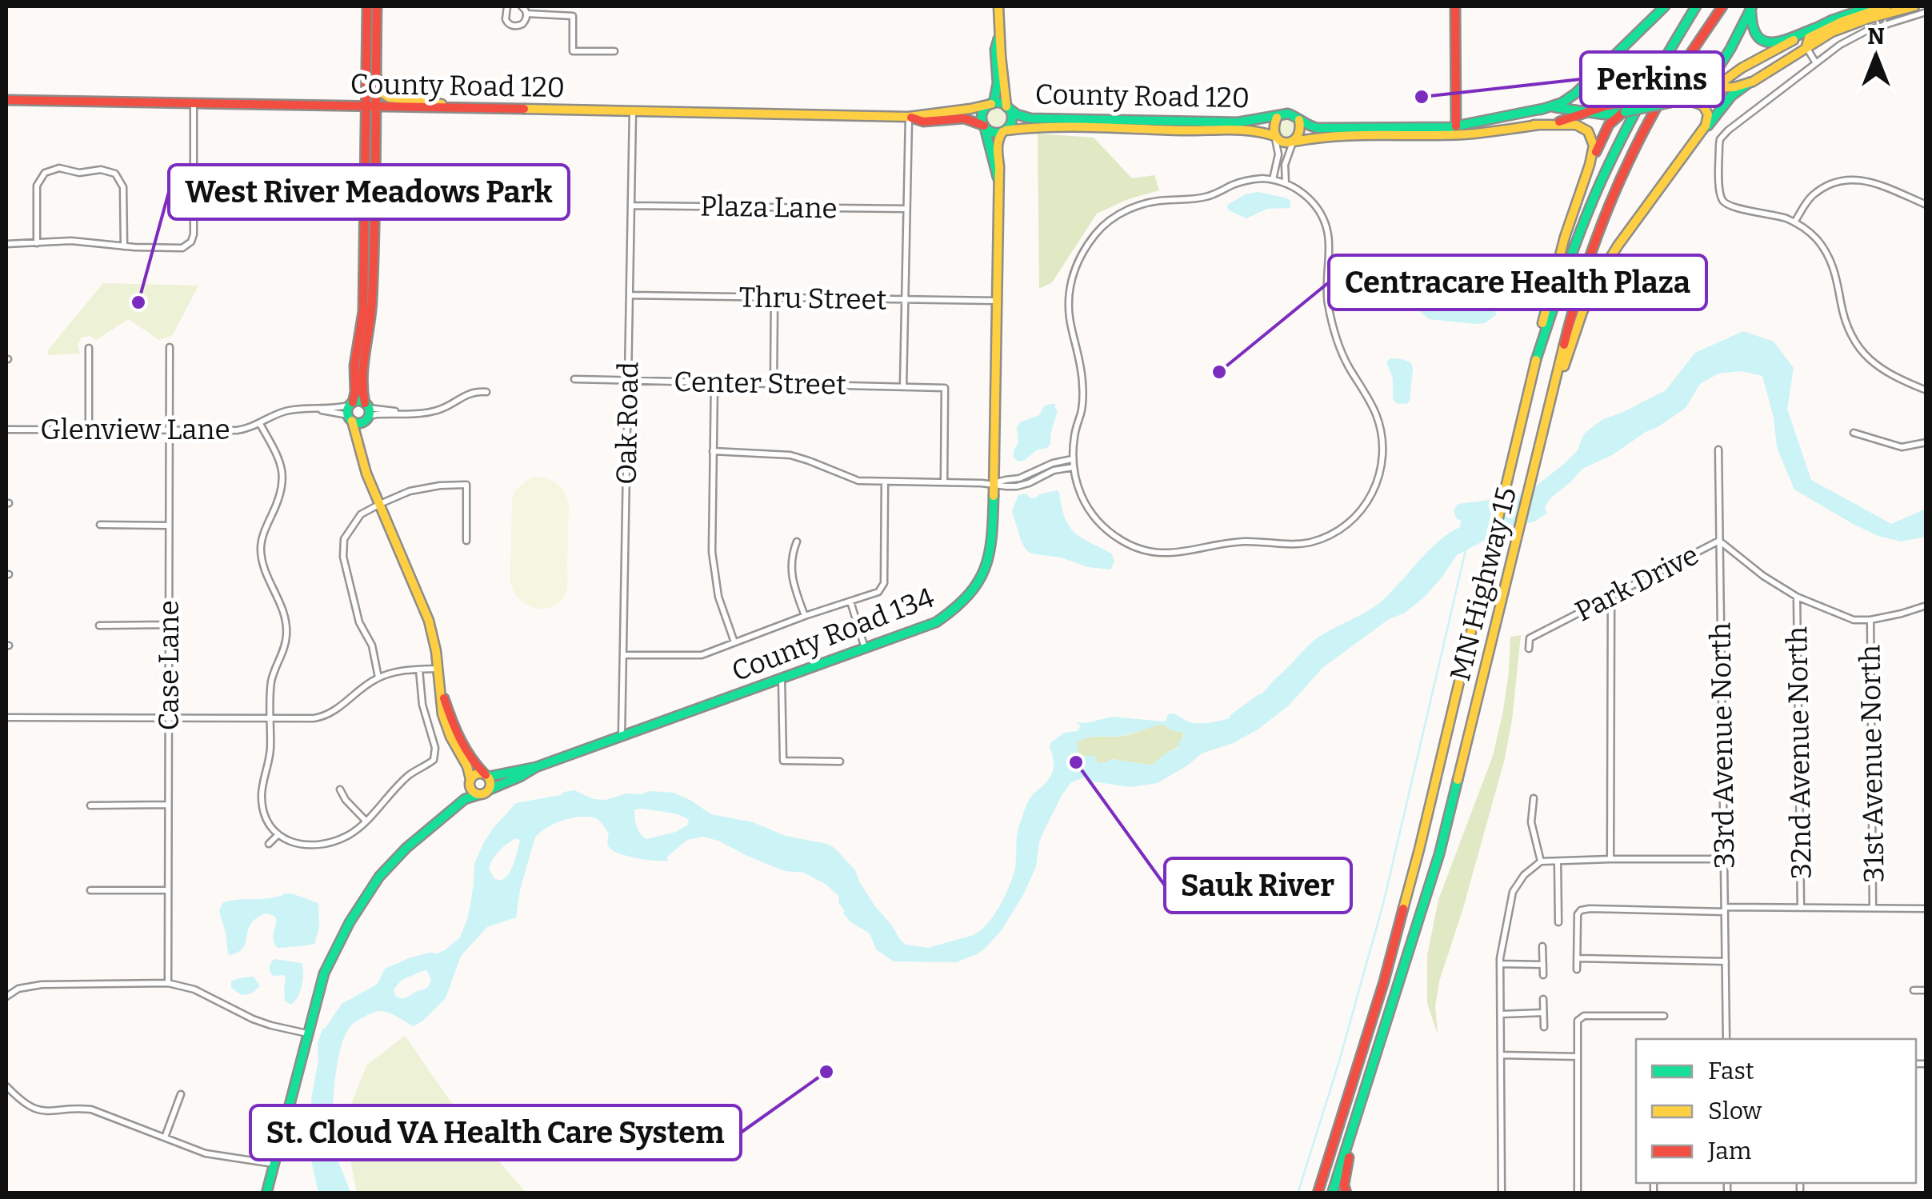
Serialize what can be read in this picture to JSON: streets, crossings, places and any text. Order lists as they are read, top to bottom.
{
  "streets": {
    "main road": ["County Road 120", "MN Highway 15", "County Road 134"],
    "street": [
      "Plaza Lane",
      "Thru Street",
      "Center Street",
      "Oak Road",
      "Glenview Lane",
      "Park Drive",
      "Case Lane",
      "33rd Avenue North",
      "32nd Avenue North",
      "31st Avenue North"
    ]
  },
  "crossings": [
    ["County Road 120", "Oak Road"],
    ["County Road 120", "County Road 134"],
    ["Plaza Lane", "Oak Road"],
    ["Thru Street", "Oak Road"],
    ["Thru Street", "County Road 134"],
    ["Center Street", "Oak Road"],
    ["Oak Road", "County Road 134"],
    ["Glenview Lane", "Case Lane"],
    ["Park Drive", "33rd Avenue North"],
    ["Park Drive", "32nd Avenue North"],
    ["Park Drive", "31st Avenue North"]
  ],
  "places": [
    "Perkins",
    "West River Meadows Park",
    "Centracare Health Plaza",
    "Sauk River",
    "St. Cloud VA Health Care System"
  ],
  "legend": ["Fast", "Slow", "Jam"],
  "north": "top"
}
